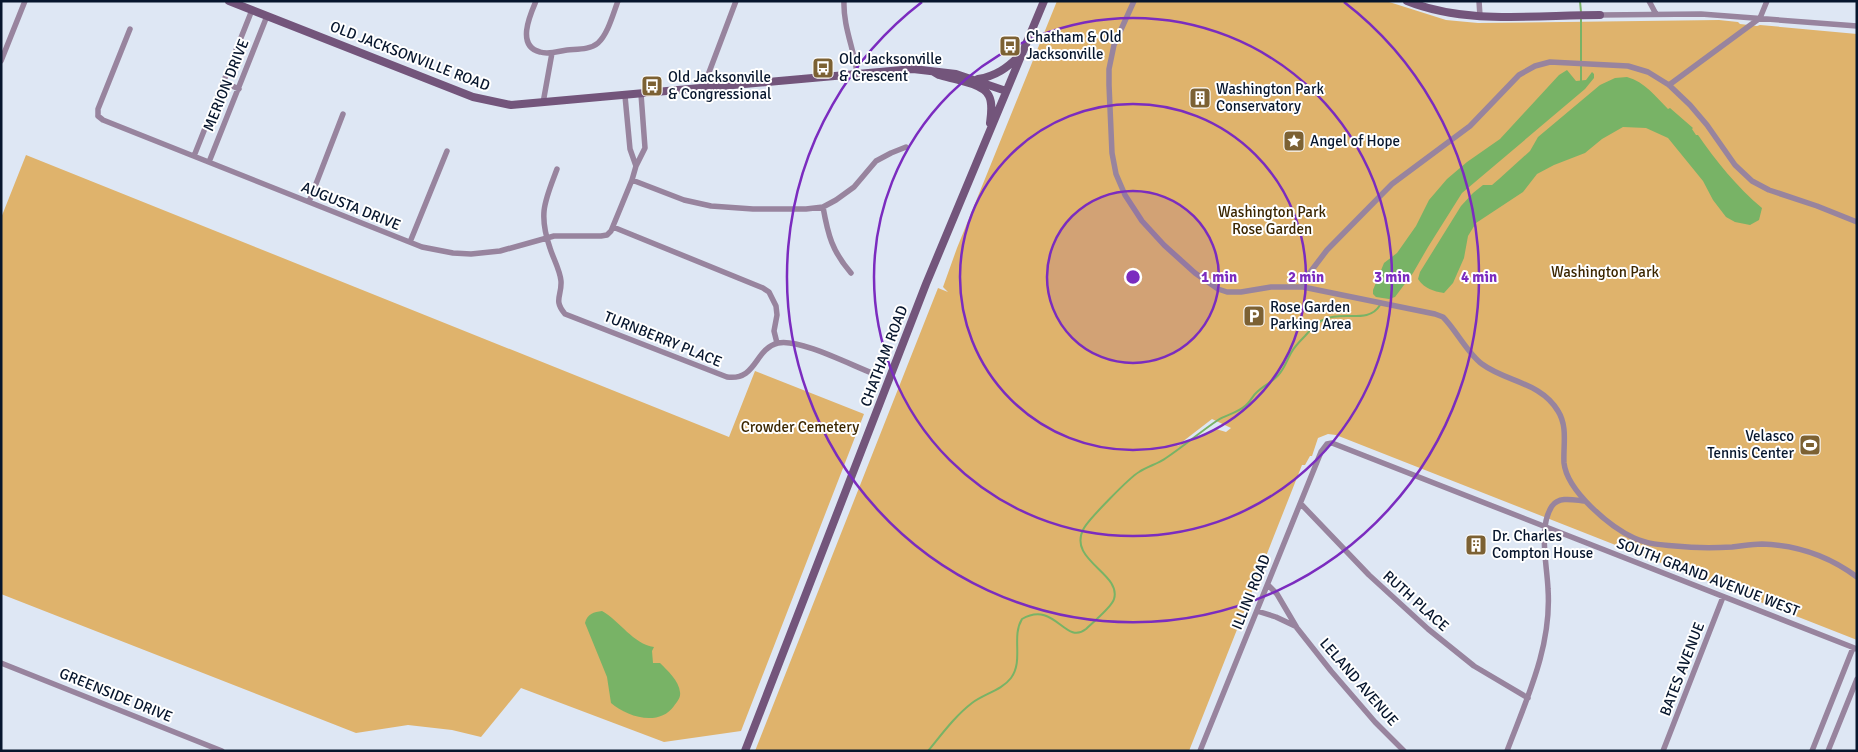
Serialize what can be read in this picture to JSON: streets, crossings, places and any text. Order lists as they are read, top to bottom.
{
  "streets": {
    "street": [
      "OLD JACKSONVILLE ROAD",
      "MERION DRIVE",
      "AUGUSTA DRIVE",
      "TURNBERRY PLACE",
      "CHATHAM ROAD",
      "SOUTH GRAND AVENUE WEST",
      "ILLINI ROAD",
      "RUTH PLACE",
      "BATES AVENUE",
      "LELAND AVENUE",
      "GREENSIDE DRIVE"
    ]
  },
  "crossings": [
    ["OLD JACKSONVILLE ROAD", "MERION DRIVE"],
    ["OLD JACKSONVILLE ROAD", "CHATHAM ROAD"],
    ["MERION DRIVE", "AUGUSTA DRIVE"],
    ["AUGUSTA DRIVE", "TURNBERRY PLACE"],
    ["SOUTH GRAND AVENUE WEST", "ILLINI ROAD"],
    ["SOUTH GRAND AVENUE WEST", "BATES AVENUE"],
    ["ILLINI ROAD", "RUTH PLACE"],
    ["ILLINI ROAD", "LELAND AVENUE"]
  ],
  "parks": ["Washington Park Rose Garden", "Washington Park", "Crowder Cemetery"],
  "places": {
    "bus stop": ["Chatham & Old Jacksonville", "Old Jacksonville & Crescent", "Old Jacksonville & Congressional"],
    "building": ["Washington Park Conservatory", "Dr. Charles Compton House"],
    "place": ["Angel of Hope"],
    "parking": ["Rose Garden Parking Area"],
    "sports": ["Velasco Tennis Center"]
  },
  "rings": [
    "1 min",
    "2 min",
    "3 min",
    "4 min"
  ]
}
